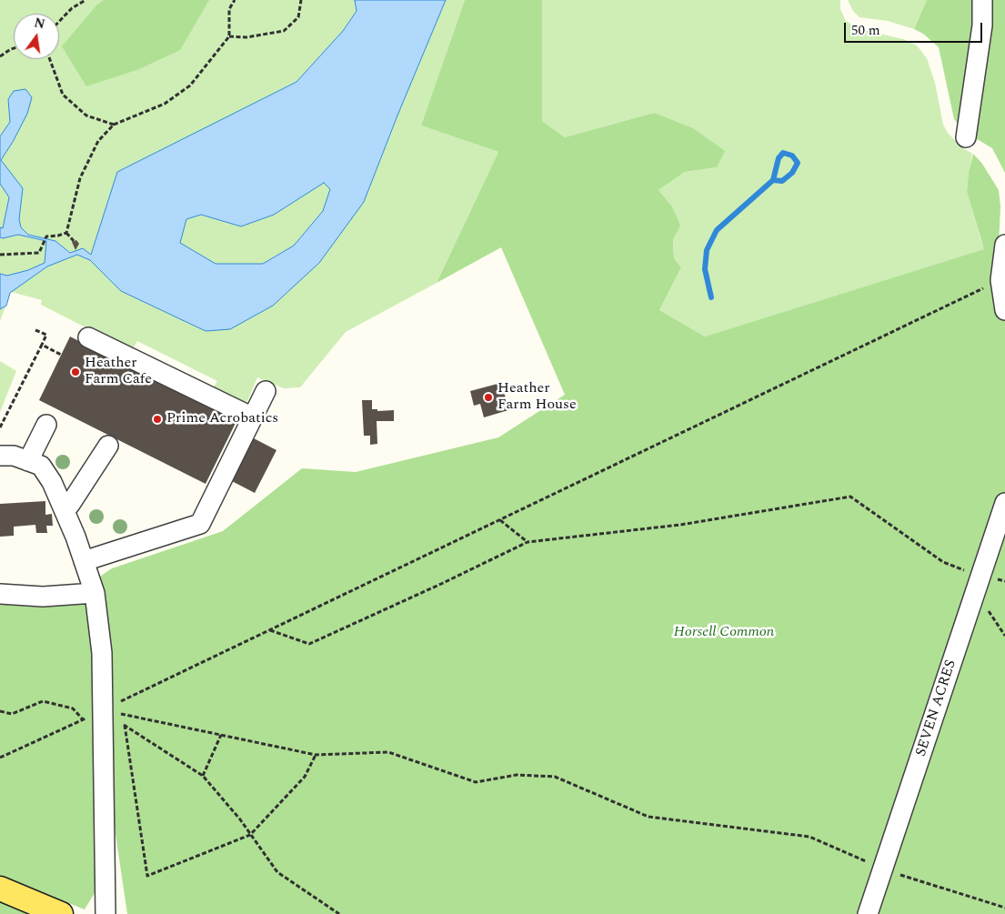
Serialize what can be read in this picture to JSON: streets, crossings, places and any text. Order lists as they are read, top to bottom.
{
  "streets": {
    "lane": ["SEVEN ACRES"]
  },
  "parks": ["Horsell Common"],
  "places": ["Heather Farm Cafe", "Heather Farm House", "Prime Acrobatics"],
  "scale_bar": "50 m",
  "north": "top"
}
